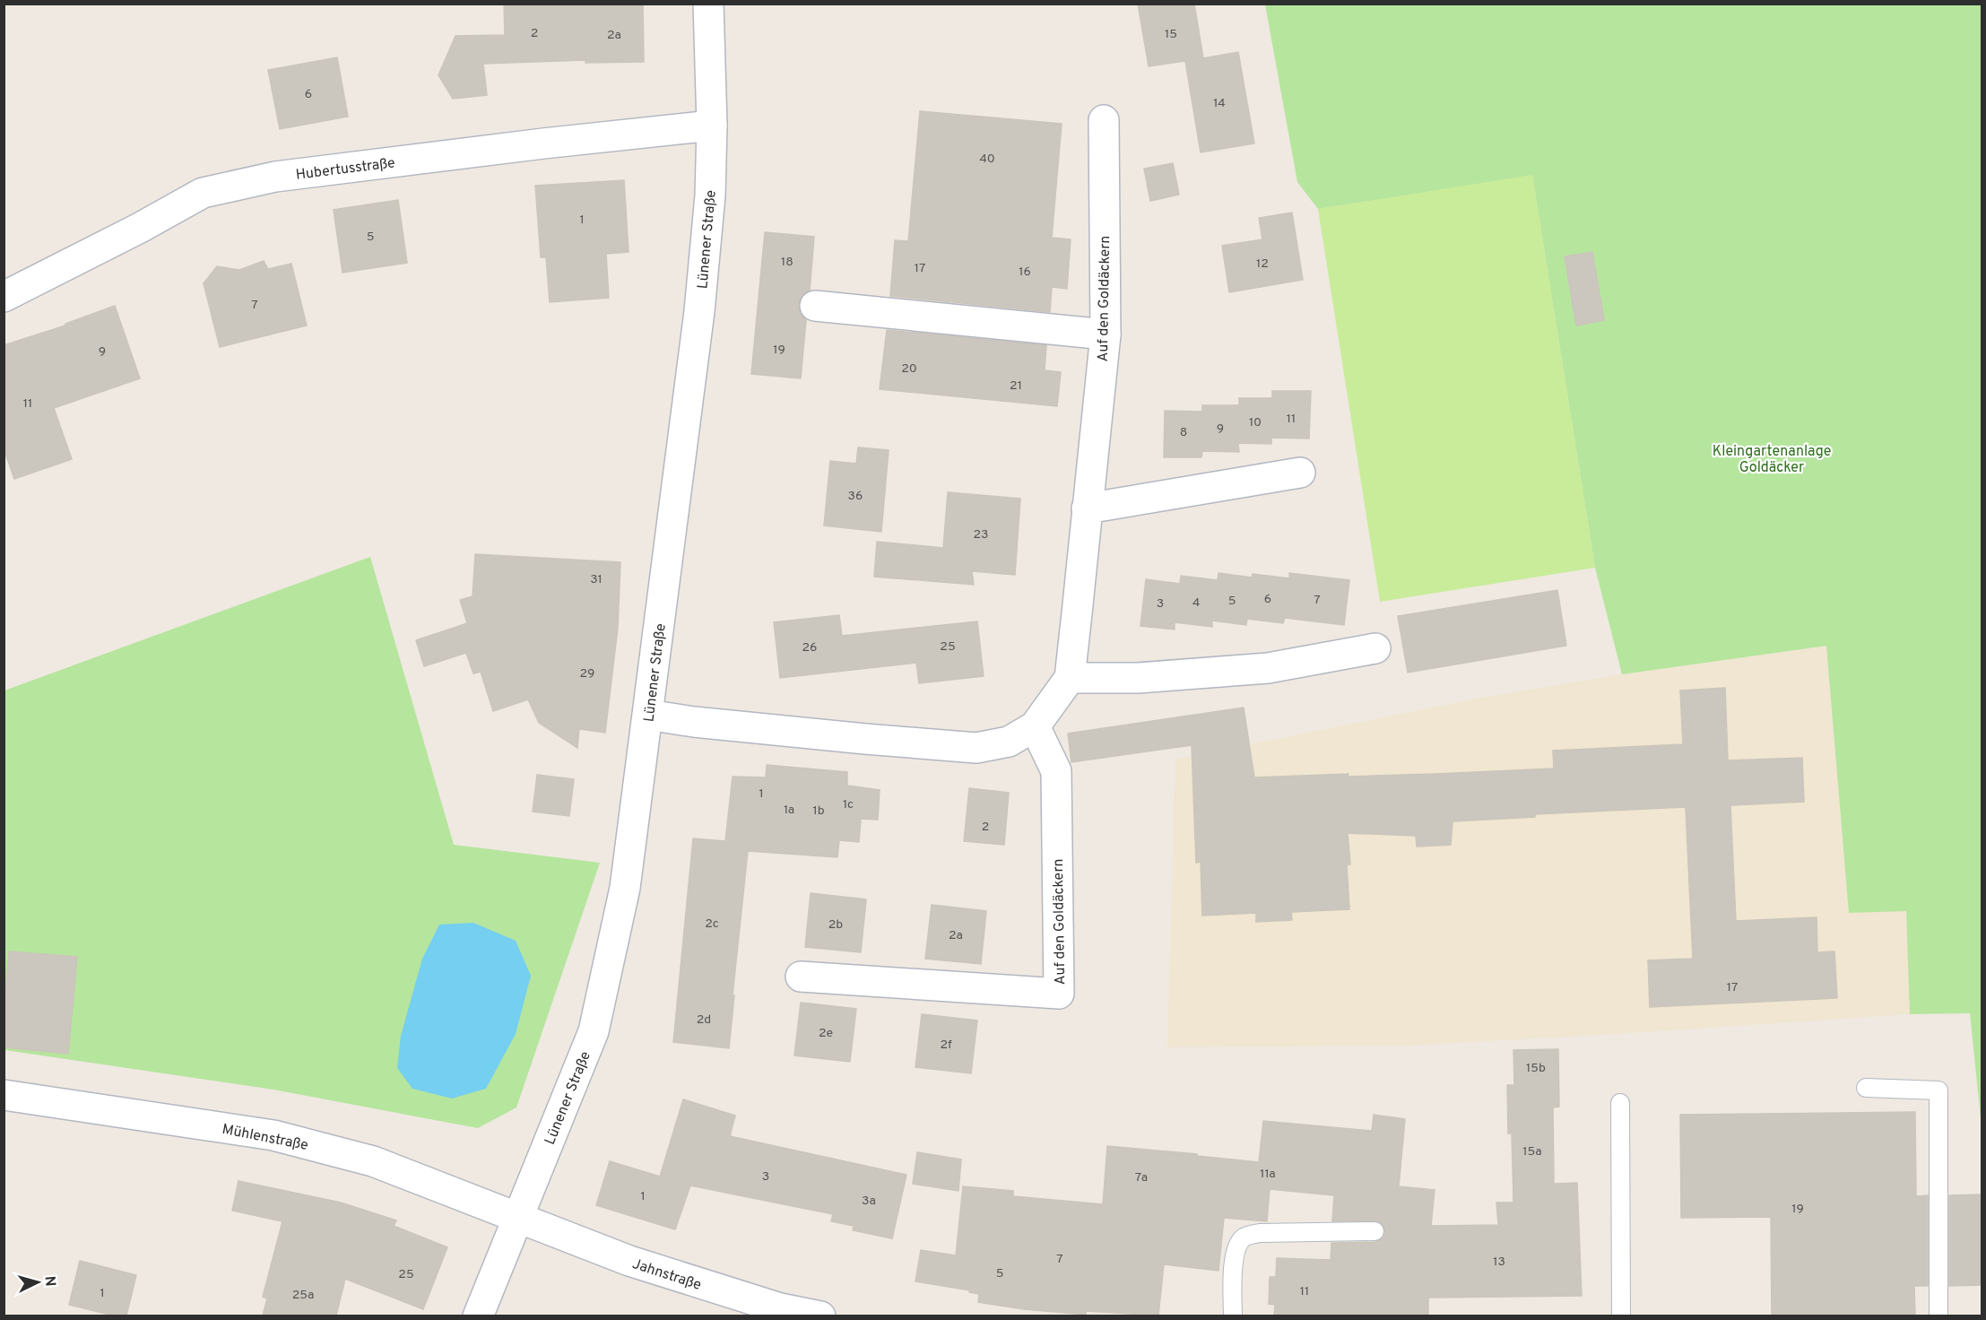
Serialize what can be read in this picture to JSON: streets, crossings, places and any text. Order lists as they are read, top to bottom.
{
  "streets": {
    "street": [
      "Hubertusstraße",
      "Lünener Straße",
      "Auf den Goldäckern",
      "Mühlenstraße",
      "Jahnstraße"
    ]
  },
  "crossings": [
    ["Hubertusstraße", "Lünener Straße"],
    ["Lünener Straße", "Mühlenstraße"],
    ["Lünener Straße", "Jahnstraße"],
    ["Mühlenstraße", "Jahnstraße"]
  ],
  "parks": ["Kleingartenanlage Goldäcker"],
  "house_numbers": [
    "2",
    "15",
    "2a",
    "6",
    "14",
    "40",
    "1",
    "5",
    "18",
    "12",
    "17",
    "16",
    "7",
    "19",
    "9",
    "20",
    "21",
    "11",
    "11",
    "10",
    "9",
    "8",
    "36",
    "23",
    "31",
    "6",
    "7",
    "5",
    "4",
    "3",
    "25",
    "26",
    "29",
    "1",
    "1c",
    "1a",
    "1b",
    "2",
    "2c",
    "2b",
    "2a",
    "17",
    "2d",
    "2e",
    "2f",
    "15b",
    "15a",
    "11a",
    "3",
    "7a",
    "1",
    "3a",
    "19",
    "7",
    "13",
    "5",
    "25",
    "11",
    "1",
    "25a"
  ],
  "north": "right"
}
